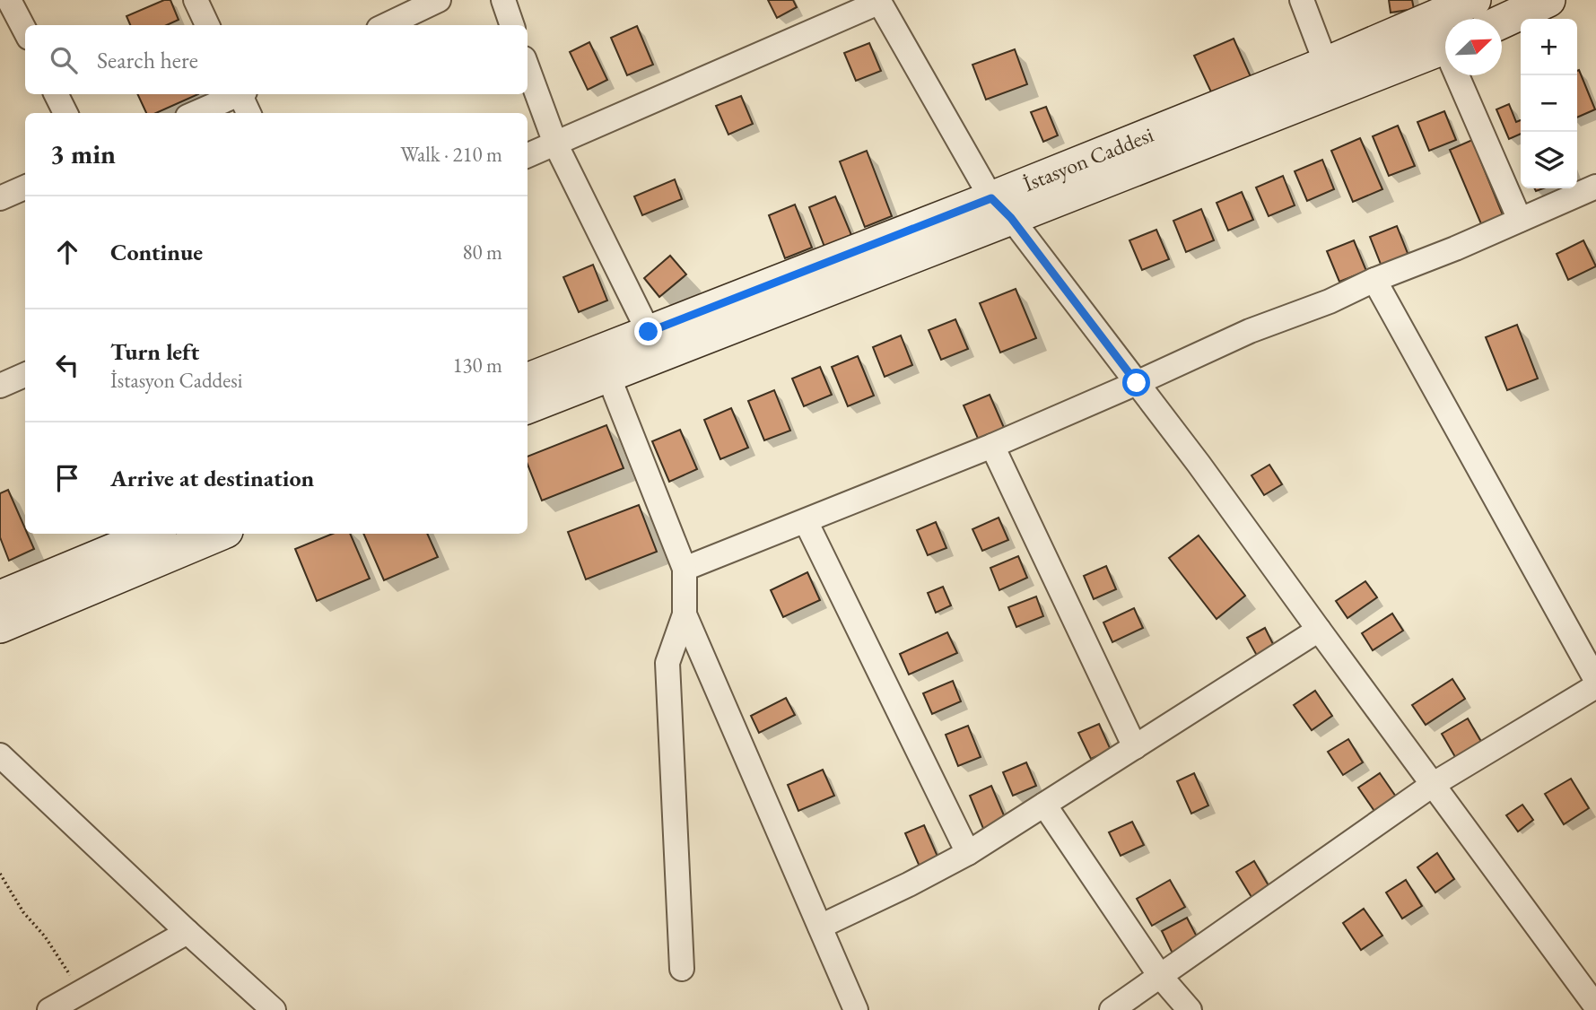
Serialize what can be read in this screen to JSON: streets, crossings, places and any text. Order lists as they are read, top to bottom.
{
  "streets": {
    "main road": ["İstasyon Caddesi"]
  },
  "north": "top right",
  "page": {
    "map_buttons": ["+", "−"],
    "search": "Search here",
    "heading": ["3 min", "Walk · 210 m"],
    "list": [
      ["Continue", "80 m"],
      ["Turn left", "İstasyon Caddesi", "130 m"],
      "Arrive at destination"
    ]
  }
}
